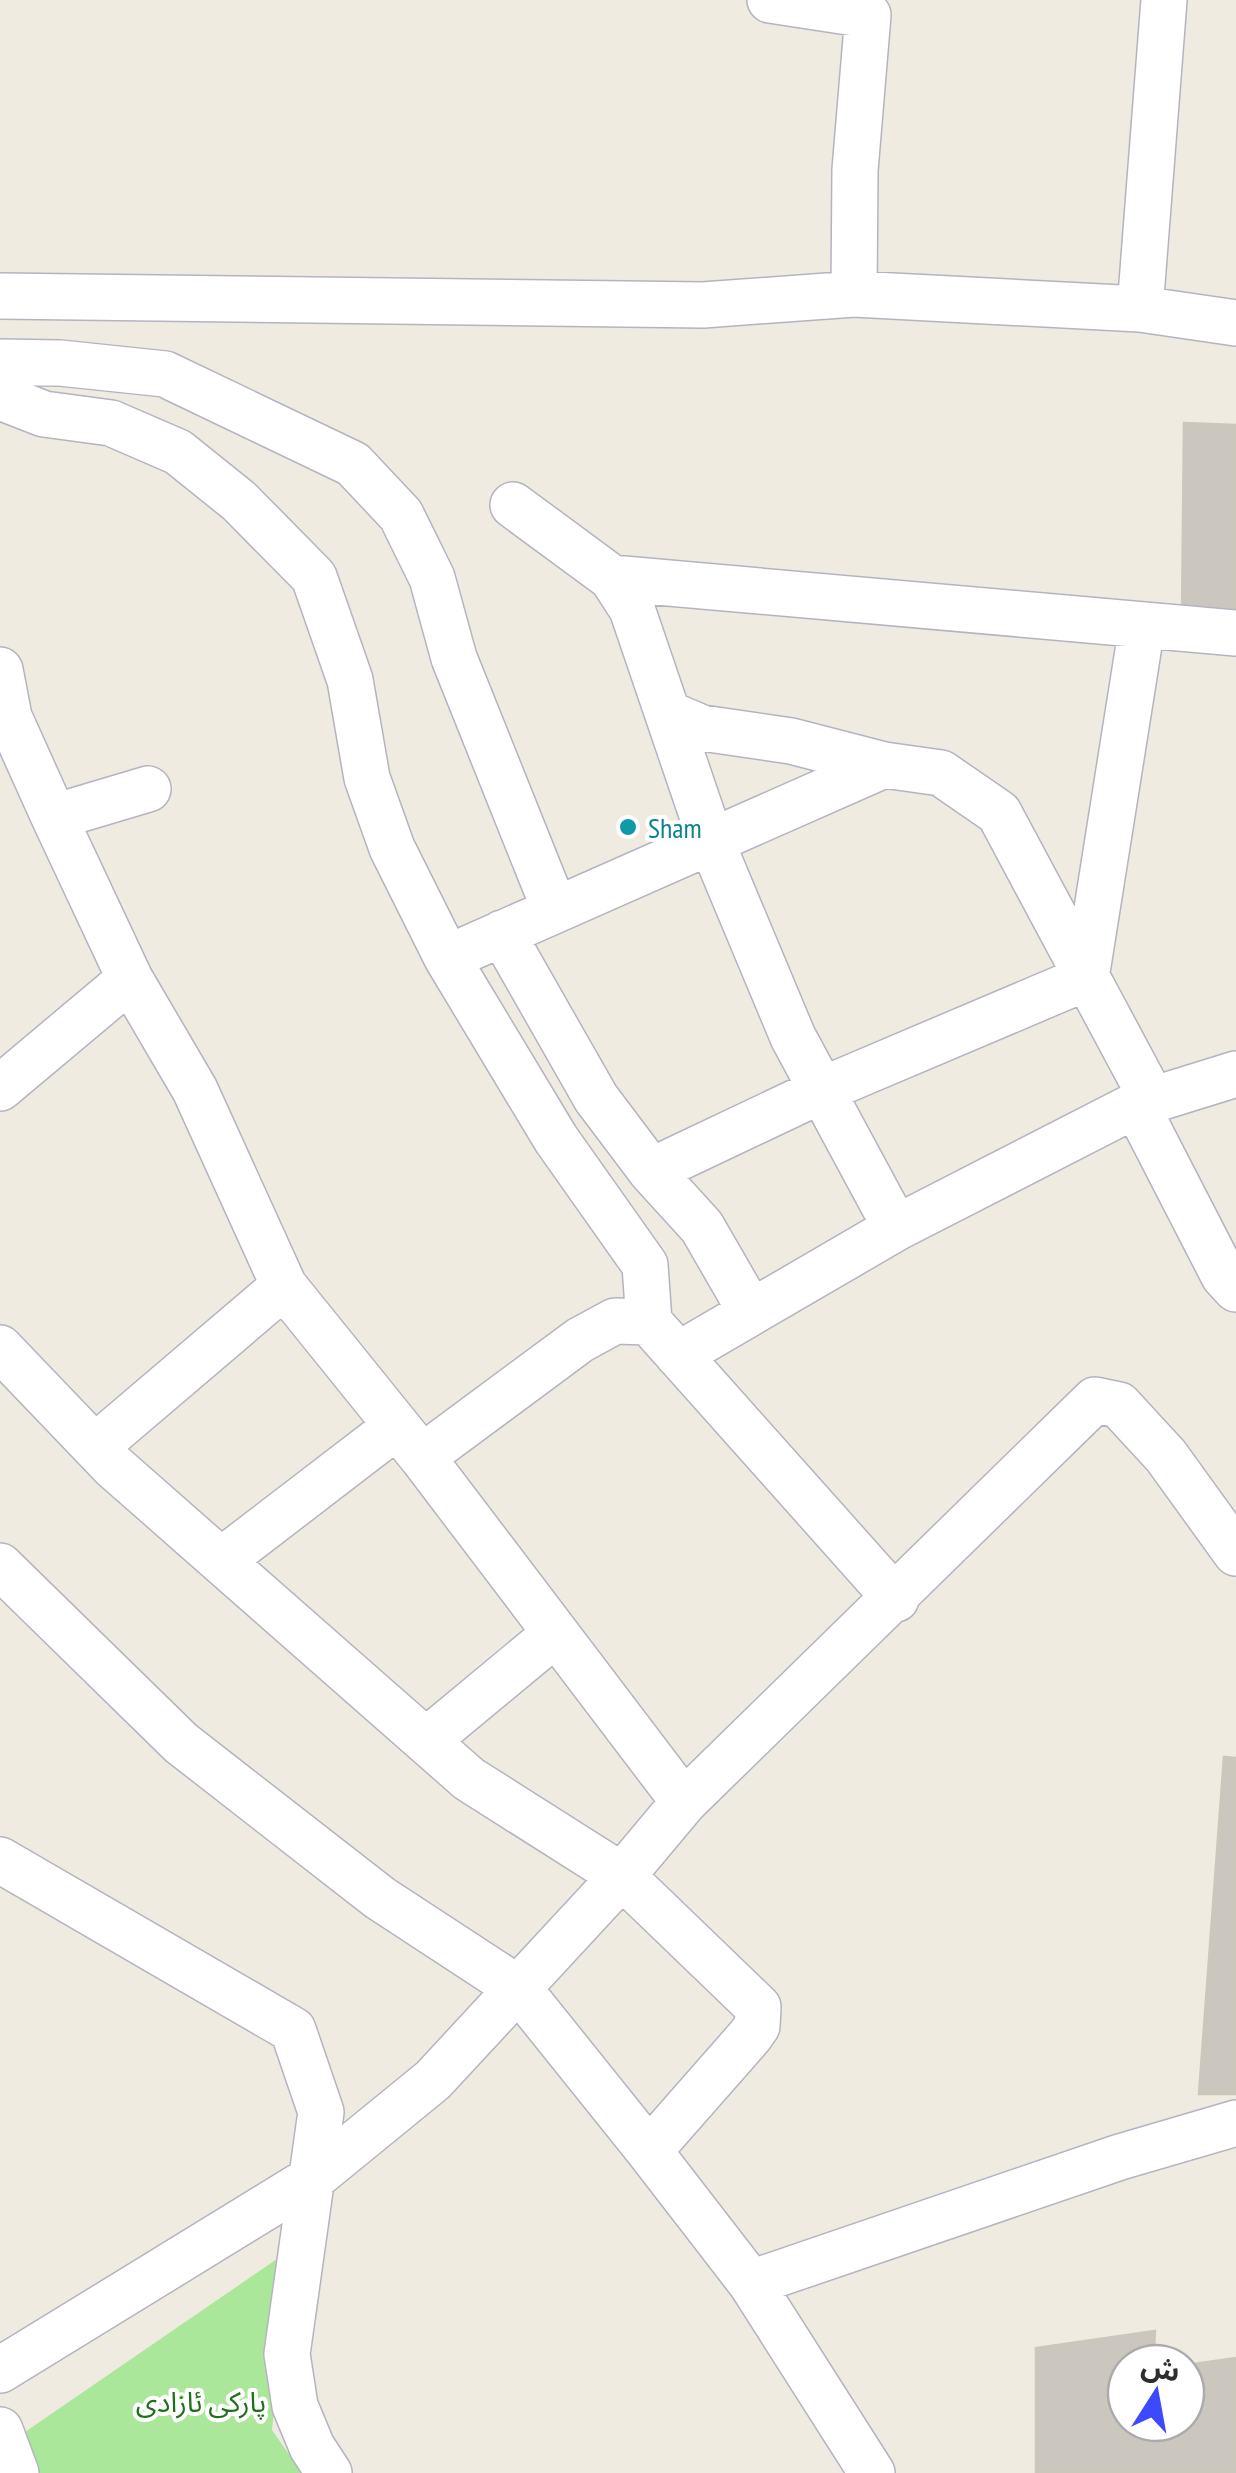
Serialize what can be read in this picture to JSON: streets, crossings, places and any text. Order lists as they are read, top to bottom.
{
  "parks": ["پارکی ئازادی"],
  "places": ["Sham"],
  "north": "top"
}
